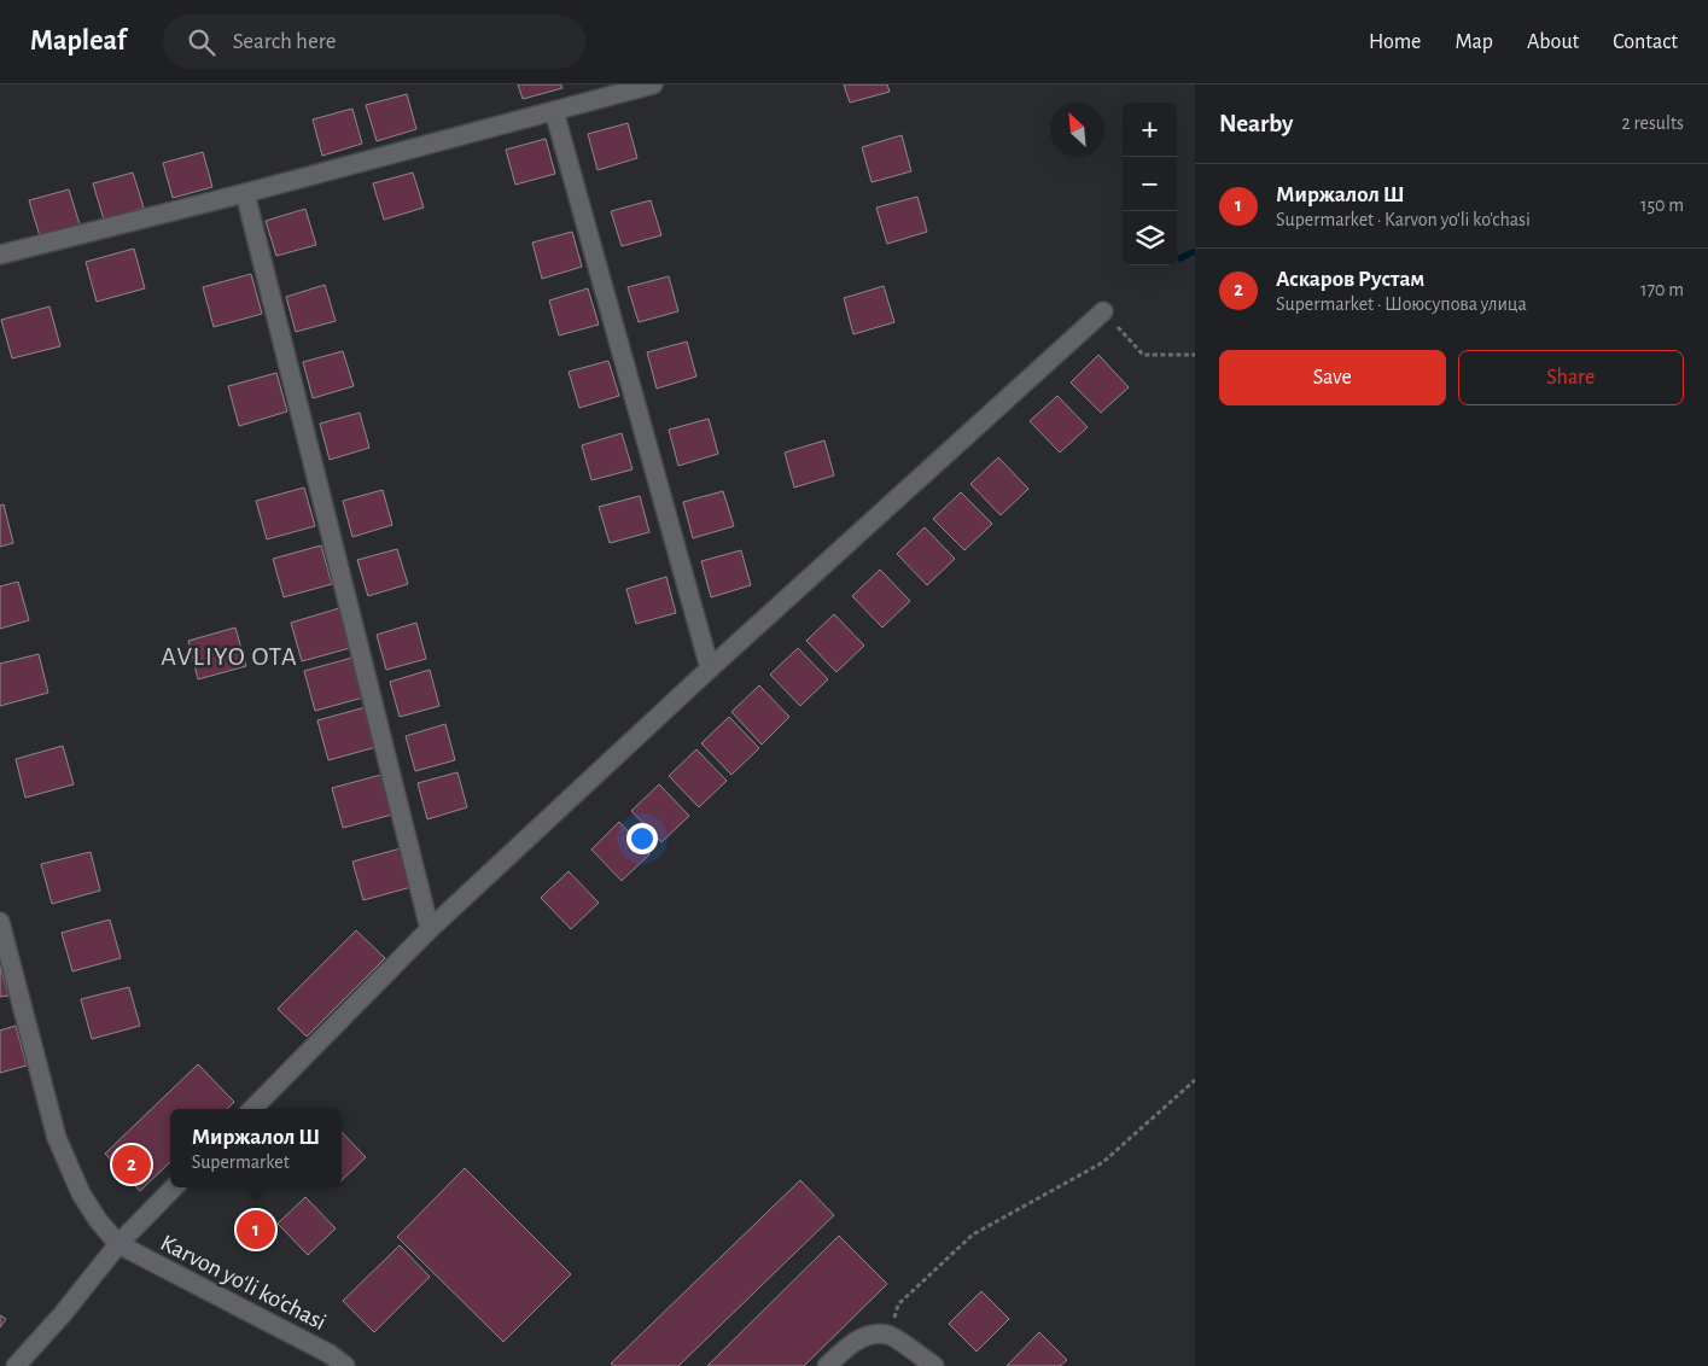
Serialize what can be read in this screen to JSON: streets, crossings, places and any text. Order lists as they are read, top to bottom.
{
  "streets": {
    "street": ["Karvon yo‘li ko'chasi"]
  },
  "districts": ["AVLIYO OTA"],
  "north": "top left",
  "page": {
    "header": "Mapleaf",
    "search": "Search here",
    "nav": [
      "Home",
      "Map",
      "About",
      "Contact"
    ],
    "heading": ["Nearby", "2 results"],
    "map_buttons": ["+", "−"],
    "list": [
      {
        "mark": "1",
        "name": "Миржалол Ш",
        "note": "Supermarket · Karvon yo‘li ko'chasi",
        "value": "150 m"
      },
      {
        "mark": "2",
        "name": "Аскаров Рустам",
        "note": "Supermarket · Шоюсупова улица",
        "value": "170 m"
      }
    ],
    "buttons": ["Save", "Share"],
    "popup": ["Миржалол Ш", "Supermarket"],
    "pins": ["2", "1"]
  }
}
